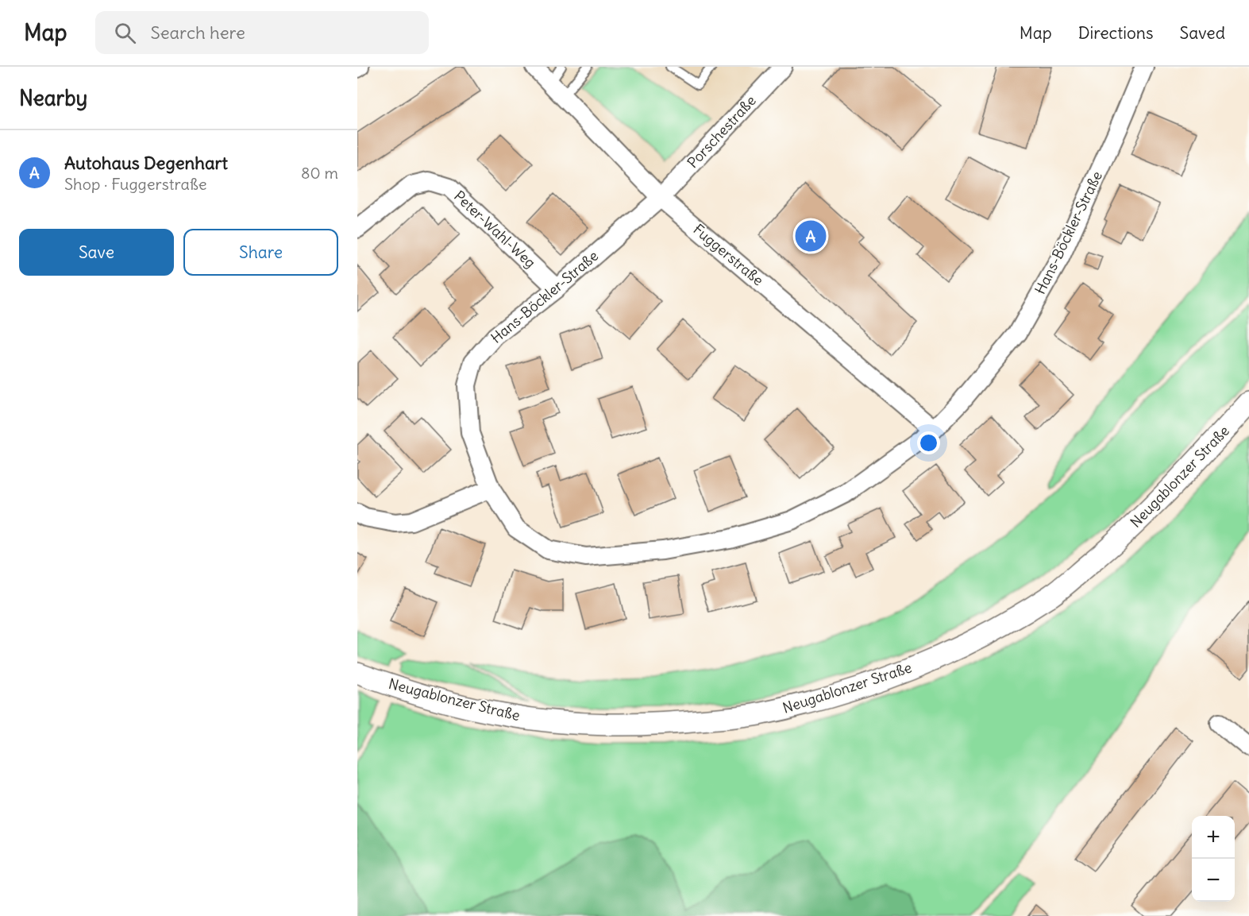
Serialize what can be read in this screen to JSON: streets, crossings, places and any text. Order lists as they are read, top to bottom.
{
  "streets": {
    "street": [
      "Porschestraße",
      "Peter-Wahl-Weg",
      "Hans-Böckler-Straße",
      "Fuggerstraße",
      "Neugablonzer Straße"
    ]
  },
  "crossings": [
    ["Porschestraße", "Hans-Böckler-Straße"],
    ["Porschestraße", "Fuggerstraße"],
    ["Peter-Wahl-Weg", "Hans-Böckler-Straße"],
    ["Hans-Böckler-Straße", "Fuggerstraße"]
  ],
  "page": {
    "header": "Map",
    "search": "Search here",
    "nav": ["Map", "Directions", "Saved"],
    "heading": "Nearby",
    "list": [
      {
        "mark": "A",
        "name": "Autohaus Degenhart",
        "note": "Shop · Fuggerstraße",
        "value": "80 m"
      }
    ],
    "buttons": ["Save", "Share"],
    "pins": "A",
    "map_buttons": ["+", "−"]
  }
}
